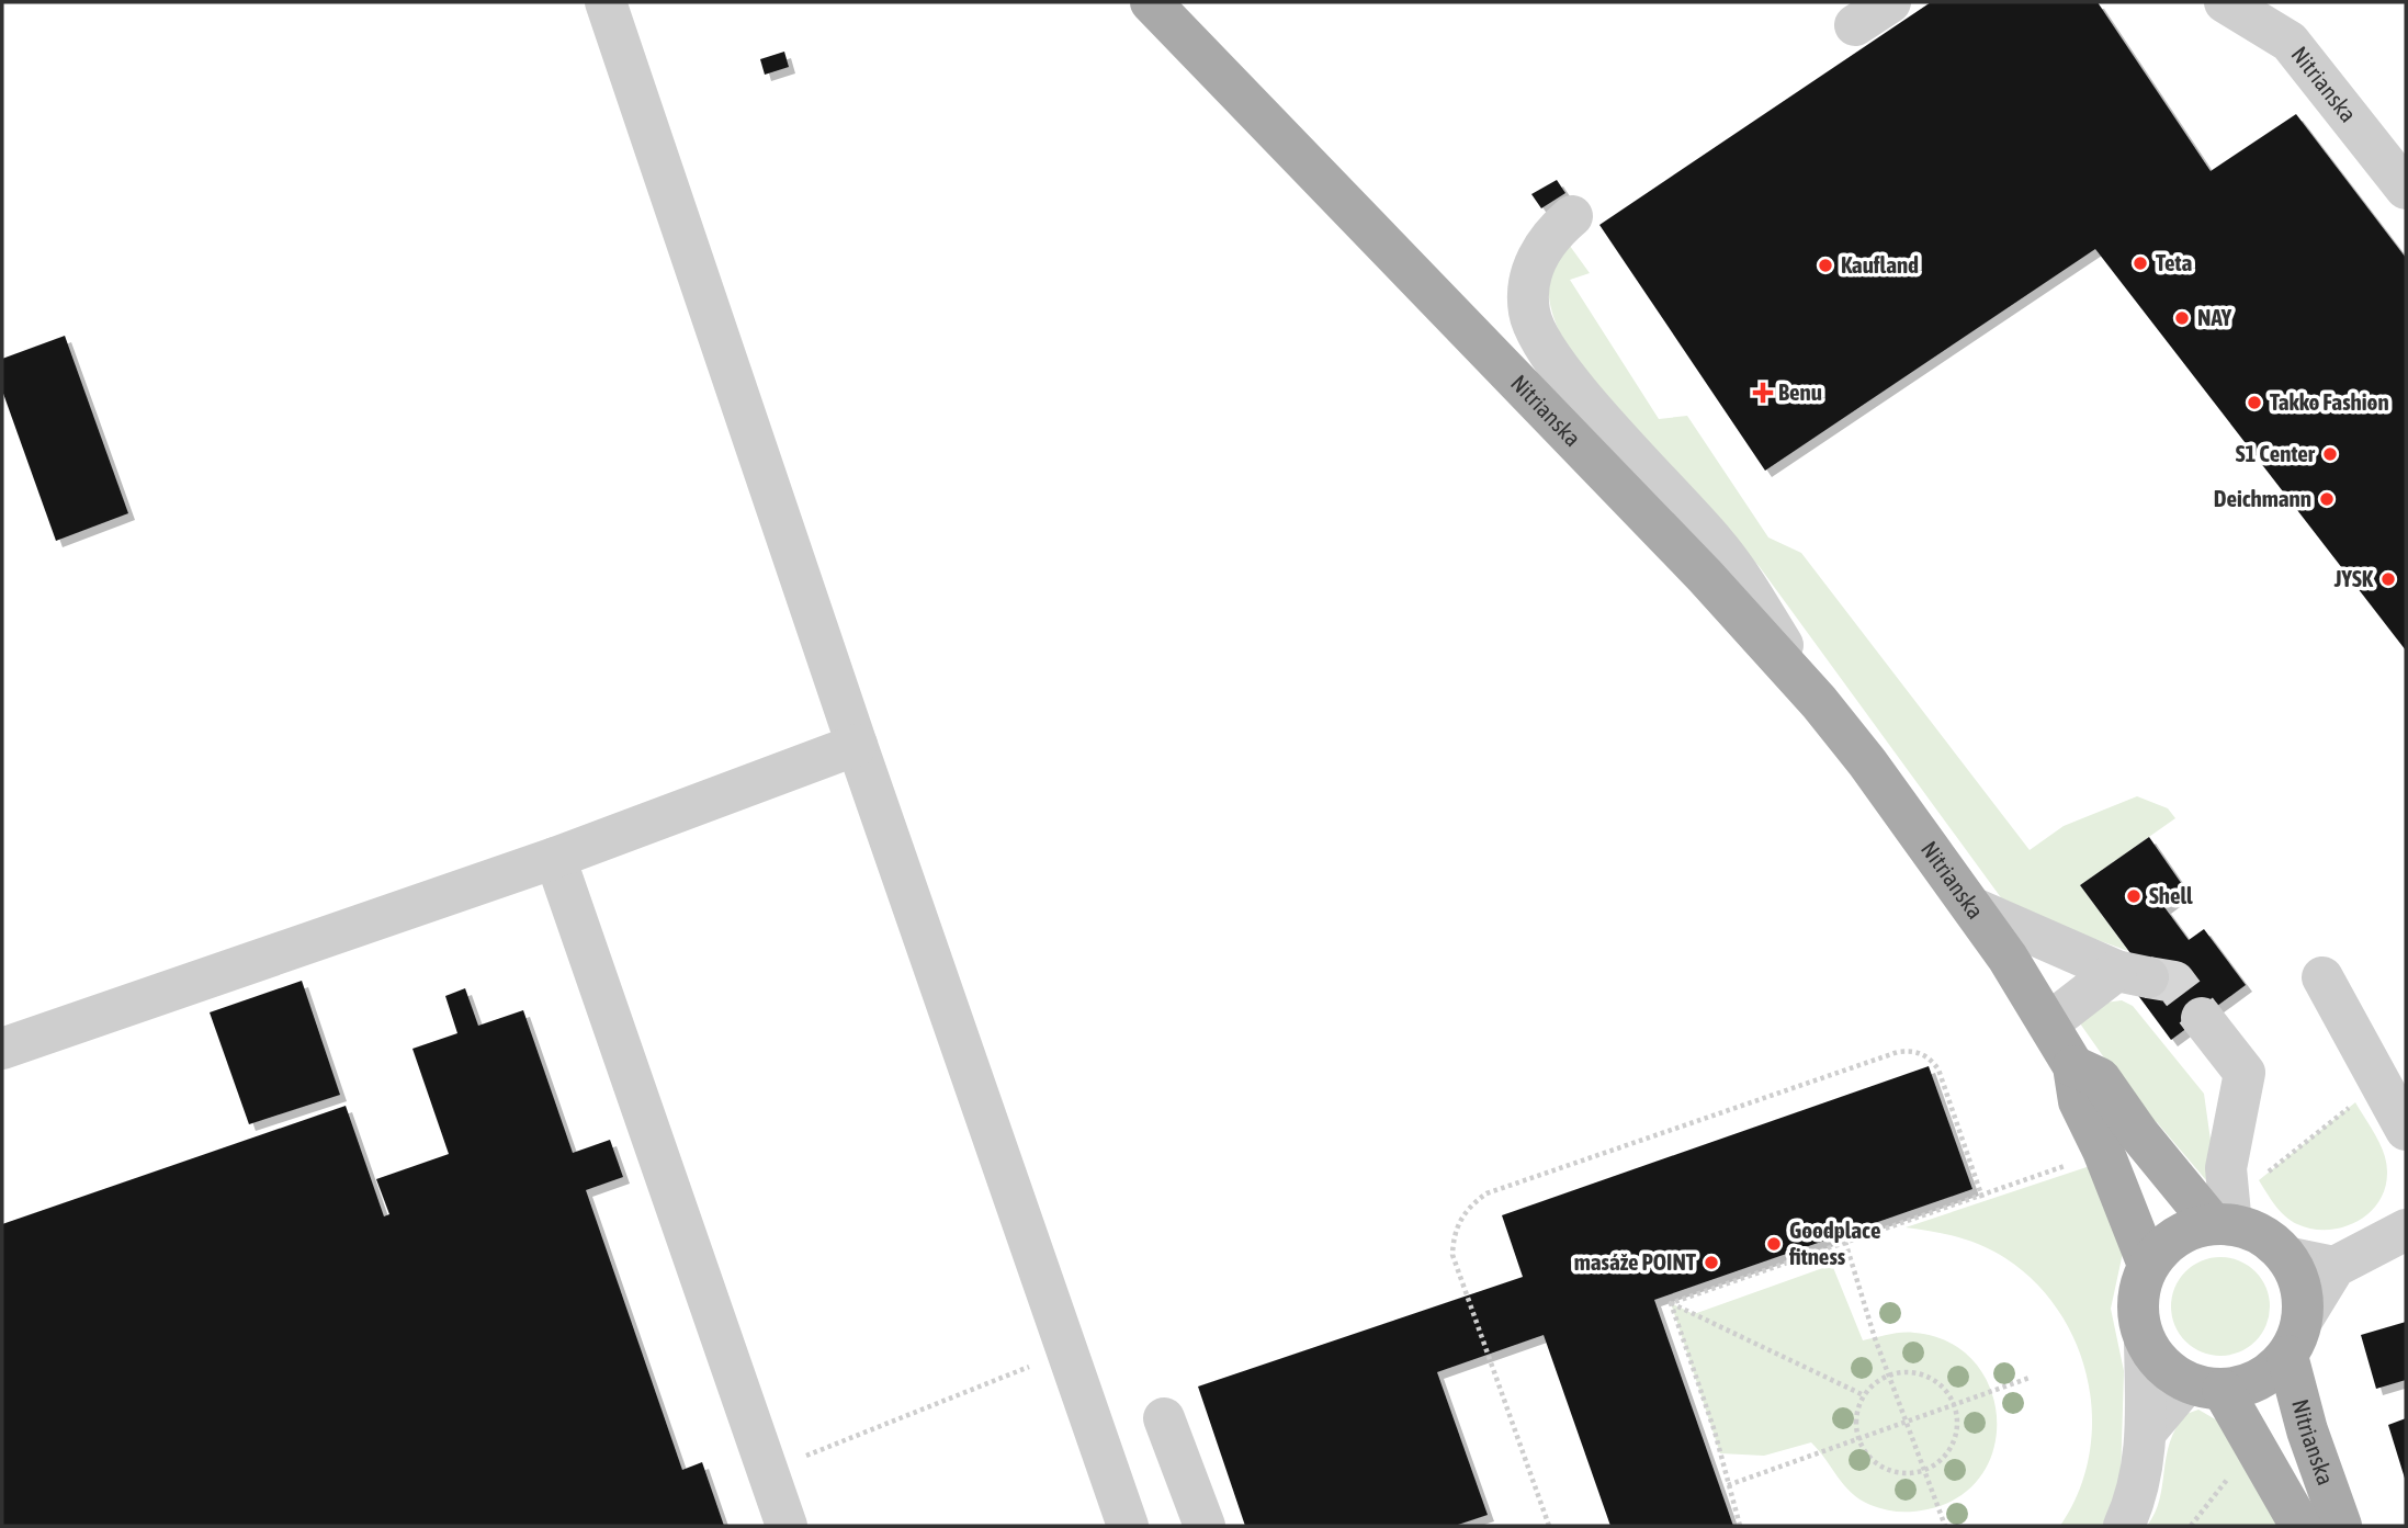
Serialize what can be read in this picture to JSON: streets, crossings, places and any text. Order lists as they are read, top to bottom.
{
  "streets": {
    "main road": ["Nitrianska"]
  },
  "places": {
    "other": [
      "Teta",
      "Kaufland",
      "NAY",
      "Takko Fashion",
      "S1 Center",
      "Deichmann",
      "JYSK",
      "Shell",
      "Goodplace fitness",
      "masáže POINT"
    ],
    "health": ["Benu"]
  }
}
